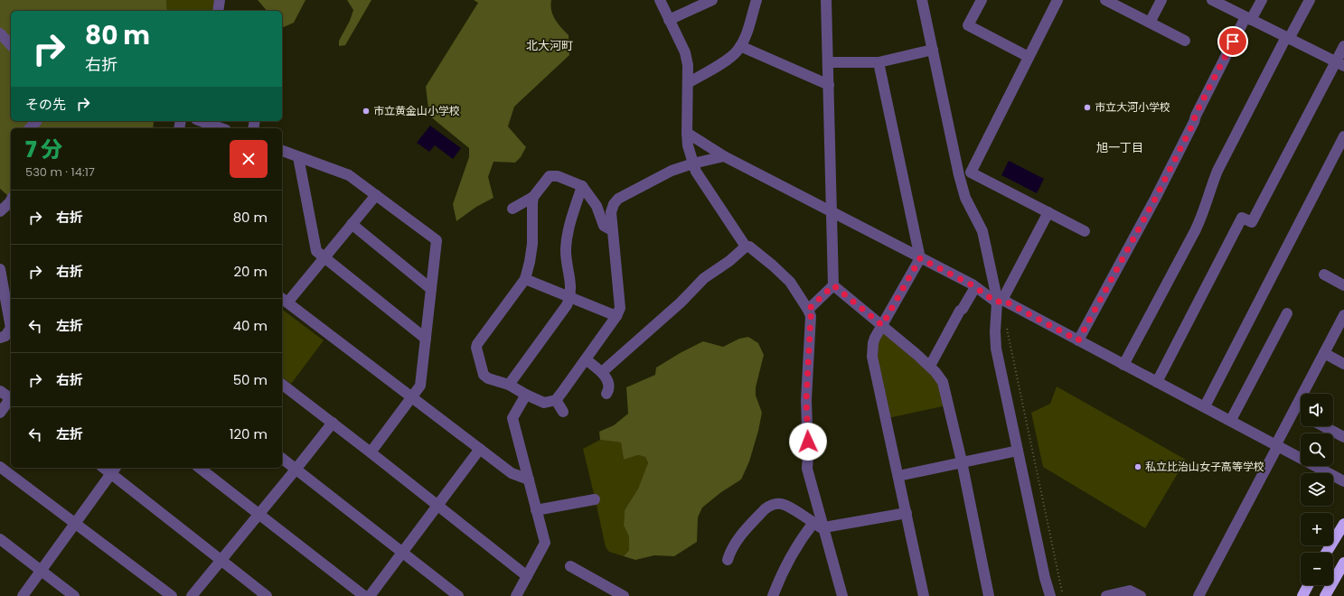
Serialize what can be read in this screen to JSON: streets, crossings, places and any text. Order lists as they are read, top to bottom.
{
  "districts": ["北大河町", "旭一丁目"],
  "places": ["市立大河小学校", "市立黄金山小学校", "私立比治山女子高等学校"],
  "page": {
    "turn": ["80 m", "右折"],
    "then": "その先",
    "heading": ["7 分", "530 m · 14:17"],
    "list": [
      {
        "name": "右折",
        "value": "80 m"
      },
      {
        "name": "右折",
        "value": "20 m"
      },
      {
        "name": "左折",
        "value": "40 m"
      },
      {
        "name": "右折",
        "value": "50 m"
      },
      {
        "name": "左折",
        "value": "120 m"
      }
    ],
    "map_buttons": ["+", "−"]
  }
}
